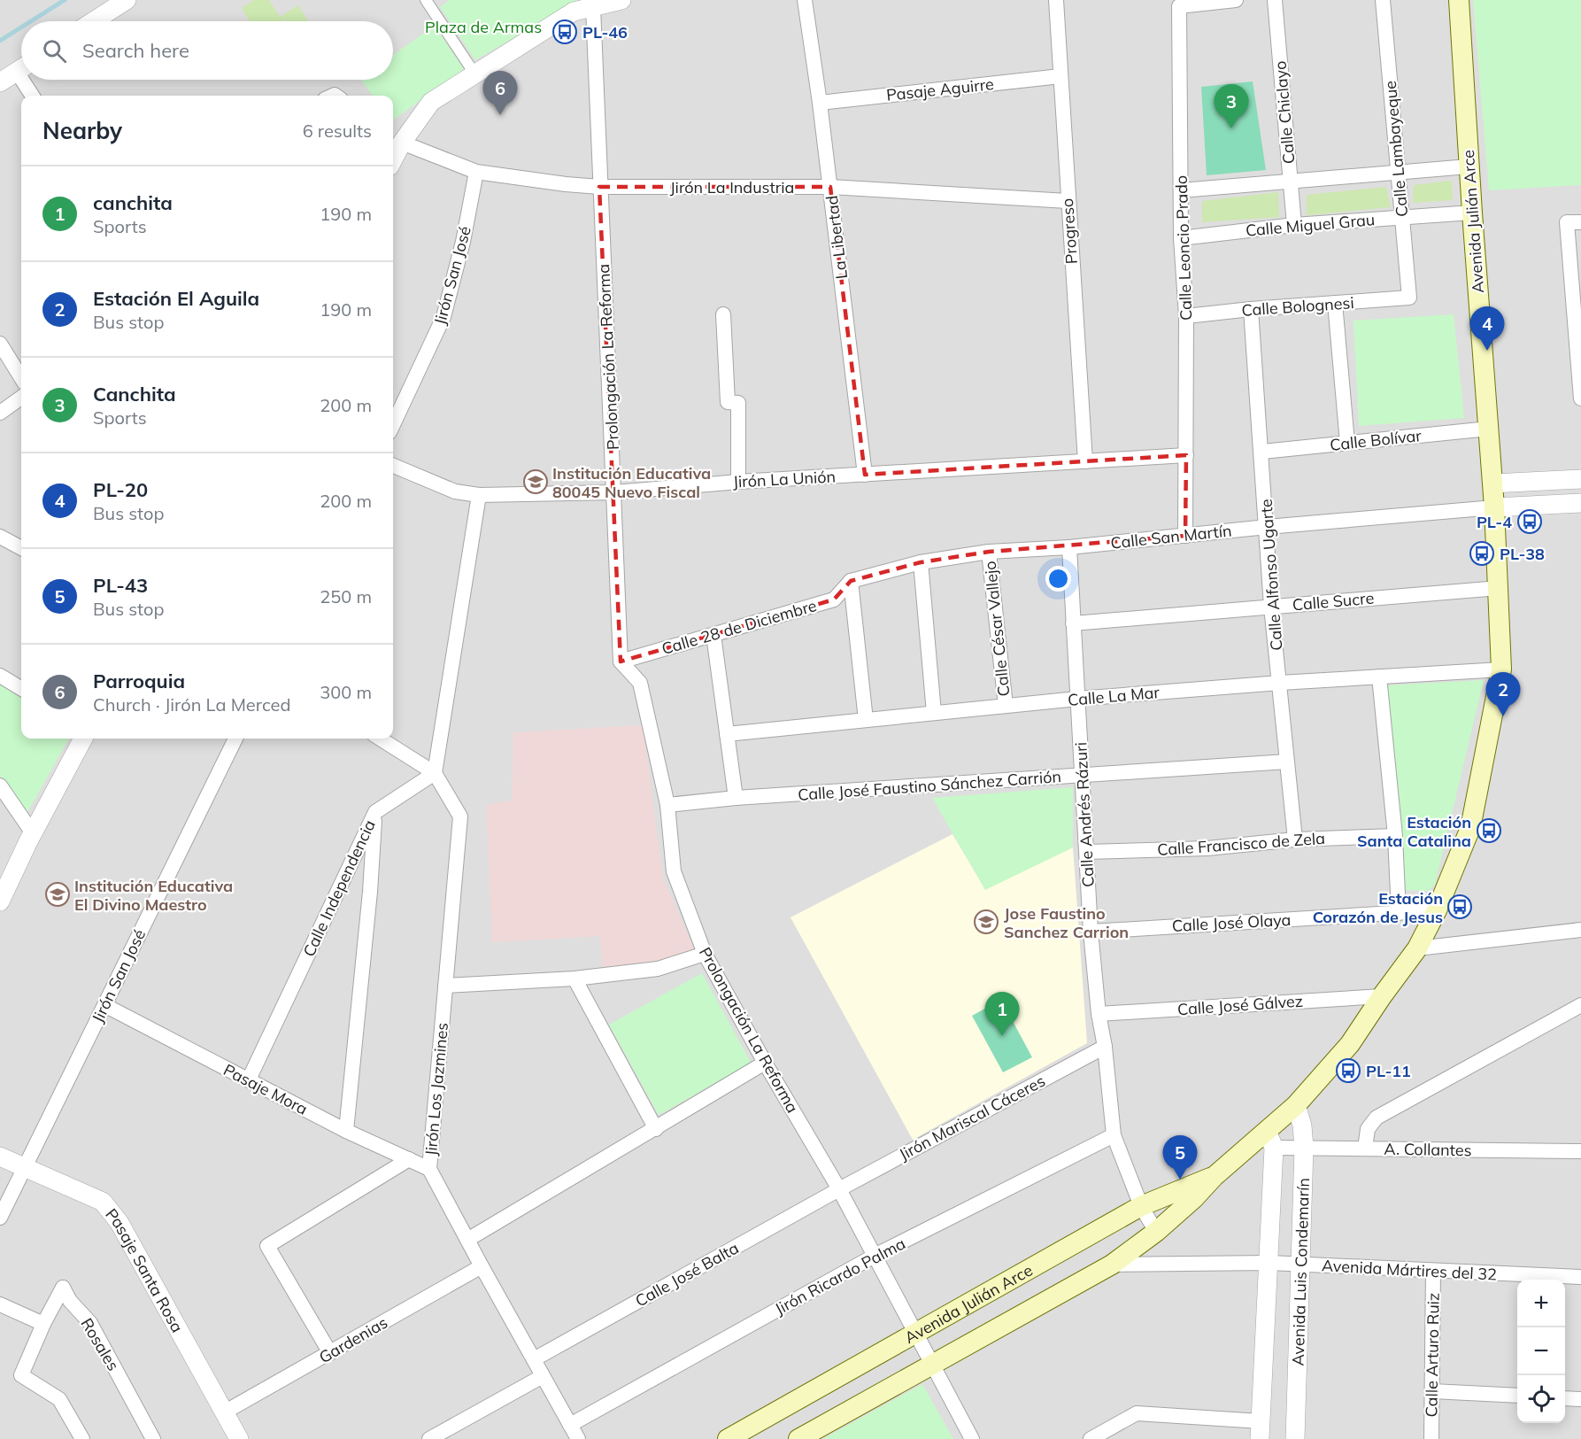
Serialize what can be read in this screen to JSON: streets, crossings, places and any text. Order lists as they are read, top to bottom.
{
  "streets": {
    "main road": ["Avenida Julián Arce"],
    "street": [
      "Pasaje Aguirre",
      "Calle Chiclayo",
      "Calle Lambayeque",
      "Jirón La Industria",
      "Calle Miguel Grau",
      "Progreso",
      "La Libertad",
      "Calle Leoncio Prado",
      "Jirón San José",
      "Calle Bolognesi",
      "Prolongación La Reforma",
      "Calle Bolívar",
      "Jirón La Unión",
      "Calle San Martín",
      "Calle Alfonso Ugarte",
      "Calle Sucre",
      "Calle 28 de Diciembre",
      "Calle César Vallejo",
      "Calle La Mar",
      "Calle José Faustino Sánchez Carrión",
      "Calle Andrés Rázuri",
      "Calle Francisco de Zela",
      "Calle Independencia",
      "Calle José Olaya",
      "Calle José Gálvez",
      "Pasaje Mora",
      "Jirón Los Jazmines",
      "Jirón Mariscal Cáceres",
      "A. Collantes",
      "Avenida Mártires del 32",
      "Pasaje Santa Rosa",
      "Avenida Luis Condemarín",
      "Calle José Balta",
      "Jirón Ricardo Palma",
      "Gardenias",
      "Rosales",
      "Calle Arturo Ruiz"
    ]
  },
  "crossings": [
    ["Pasaje Aguirre", "Progreso"],
    ["Pasaje Aguirre", "La Libertad"],
    ["Calle Chiclayo", "Calle Miguel Grau"],
    ["Calle Lambayeque", "Calle Miguel Grau"],
    ["Calle Lambayeque", "Calle Bolognesi"],
    ["Jirón La Industria", "Progreso"],
    ["Jirón La Industria", "La Libertad"],
    ["Jirón La Industria", "Jirón San José"],
    ["Jirón La Industria", "Prolongación La Reforma"],
    ["Avenida Julián Arce", "Calle Miguel Grau"],
    ["Avenida Julián Arce", "Prolongación La Reforma"],
    ["Avenida Julián Arce", "Calle Bolívar"],
    ["Avenida Julián Arce", "Calle San Martín"],
    ["Avenida Julián Arce", "Calle Sucre"],
    ["Avenida Julián Arce", "Calle La Mar"],
    ["Avenida Julián Arce", "Calle Andrés Rázuri"],
    ["Avenida Julián Arce", "Calle José Olaya"],
    ["Avenida Julián Arce", "Calle José Gálvez"],
    ["Avenida Julián Arce", "A. Collantes"],
    ["Avenida Julián Arce", "Avenida Mártires del 32"],
    ["Avenida Julián Arce", "Avenida Luis Condemarín"],
    ["Calle Miguel Grau", "Calle Leoncio Prado"],
    ["Progreso", "Jirón La Unión"],
    ["La Libertad", "Jirón La Unión"],
    ["Calle Leoncio Prado", "Calle Bolognesi"],
    ["Calle Leoncio Prado", "Jirón La Unión"],
    ["Calle Leoncio Prado", "Calle San Martín"],
    ["Jirón San José", "Pasaje Mora"],
    ["Jirón San José", "Pasaje Santa Rosa"],
    ["Calle Bolognesi", "Calle Alfonso Ugarte"],
    ["Prolongación La Reforma", "Jirón La Unión"],
    ["Prolongación La Reforma", "Calle 28 de Diciembre"],
    ["Prolongación La Reforma", "Calle José Faustino Sánchez Carrión"],
    ["Prolongación La Reforma", "Jirón Mariscal Cáceres"],
    ["Prolongación La Reforma", "Calle José Balta"],
    ["Prolongación La Reforma", "Jirón Ricardo Palma"],
    ["Calle Bolívar", "Calle Alfonso Ugarte"],
    ["Calle San Martín", "Calle Alfonso Ugarte"],
    ["Calle San Martín", "Calle 28 de Diciembre"],
    ["Calle San Martín", "Calle César Vallejo"],
    ["Calle San Martín", "Calle Andrés Rázuri"],
    ["Calle Alfonso Ugarte", "Calle Sucre"],
    ["Calle Alfonso Ugarte", "Calle La Mar"],
    ["Calle Alfonso Ugarte", "Calle José Faustino Sánchez Carrión"],
    ["Calle Alfonso Ugarte", "Calle Francisco de Zela"],
    ["Calle Sucre", "Calle Andrés Rázuri"],
    ["Calle César Vallejo", "Calle La Mar"],
    ["Calle La Mar", "Calle Andrés Rázuri"],
    ["Calle José Faustino Sánchez Carrión", "Calle Andrés Rázuri"],
    ["Calle Andrés Rázuri", "Calle Francisco de Zela"],
    ["Calle Andrés Rázuri", "Calle José Olaya"],
    ["Calle Andrés Rázuri", "Calle José Gálvez"],
    ["Calle Andrés Rázuri", "Jirón Mariscal Cáceres"],
    ["Calle Andrés Rázuri", "Jirón Ricardo Palma"],
    ["Calle Independencia", "Pasaje Mora"],
    ["Calle Independencia", "Jirón Los Jazmines"],
    ["Pasaje Mora", "Jirón Los Jazmines"],
    ["Jirón Los Jazmines", "Calle José Balta"],
    ["Jirón Los Jazmines", "Jirón Ricardo Palma"],
    ["Jirón Los Jazmines", "Gardenias"],
    ["Jirón Mariscal Cáceres", "Calle José Balta"],
    ["A. Collantes", "Avenida Luis Condemarín"],
    ["Avenida Mártires del 32", "Avenida Luis Condemarín"],
    ["Avenida Mártires del 32", "Calle Arturo Ruiz"],
    ["Pasaje Santa Rosa", "Gardenias"]
  ],
  "parks": ["Plaza de Armas"],
  "places": {
    "bus stop": [
      "PL-46",
      "PL-4",
      "PL-38",
      "Estación Santa Catalina",
      "Estación Corazón de Jesus",
      "PL-11"
    ],
    "school or university": ["Institución Educativa 80045 Nuevo Fiscal", "Institución Educativa El Divino Maestro", "Jose Faustino Sanchez Carrion"]
  },
  "page": {
    "search": "Search here",
    "pins": [
      "6",
      "3",
      "4",
      "2",
      "1",
      "5"
    ],
    "heading": ["Nearby", "6 results"],
    "list": [
      {
        "mark": "1",
        "name": "canchita",
        "note": "Sports",
        "value": "190 m"
      },
      {
        "mark": "2",
        "name": "Estación El Aguila",
        "note": "Bus stop",
        "value": "190 m"
      },
      {
        "mark": "3",
        "name": "Canchita",
        "note": "Sports",
        "value": "200 m"
      },
      {
        "mark": "4",
        "name": "PL-20",
        "note": "Bus stop",
        "value": "200 m"
      },
      {
        "mark": "5",
        "name": "PL-43",
        "note": "Bus stop",
        "value": "250 m"
      },
      {
        "mark": "6",
        "name": "Parroquia",
        "note": "Church · Jirón La Merced",
        "value": "300 m"
      }
    ],
    "map_buttons": ["+", "−"]
  }
}
